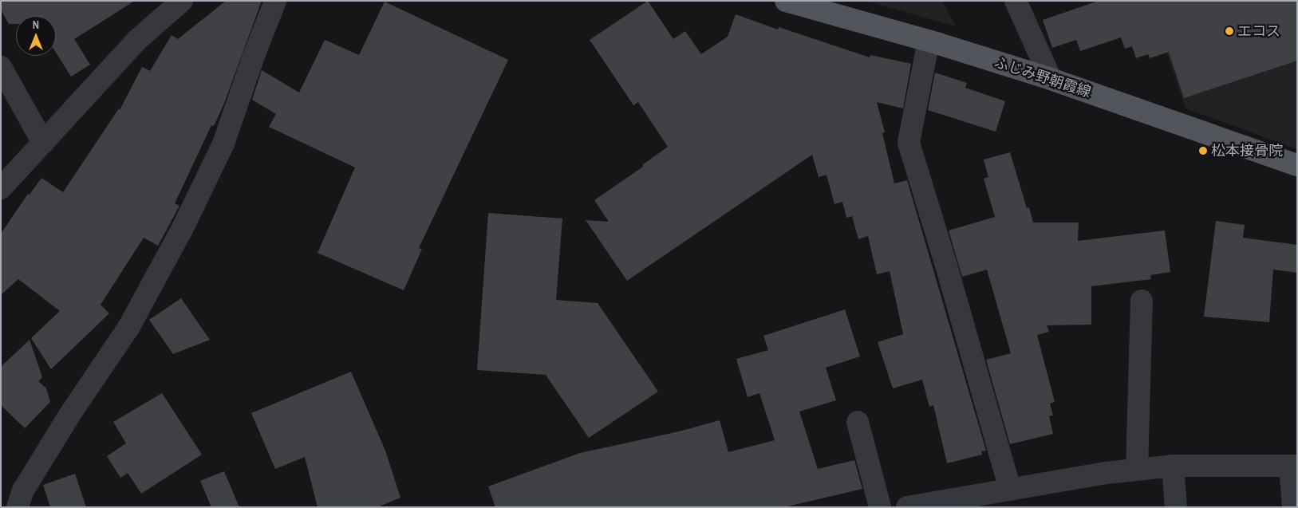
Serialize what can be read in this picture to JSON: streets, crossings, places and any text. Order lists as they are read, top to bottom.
{
  "streets": {
    "main road": ["ふじみ野朝霞線"]
  },
  "places": ["エコス", "松本接骨院"],
  "north": "top"
}
